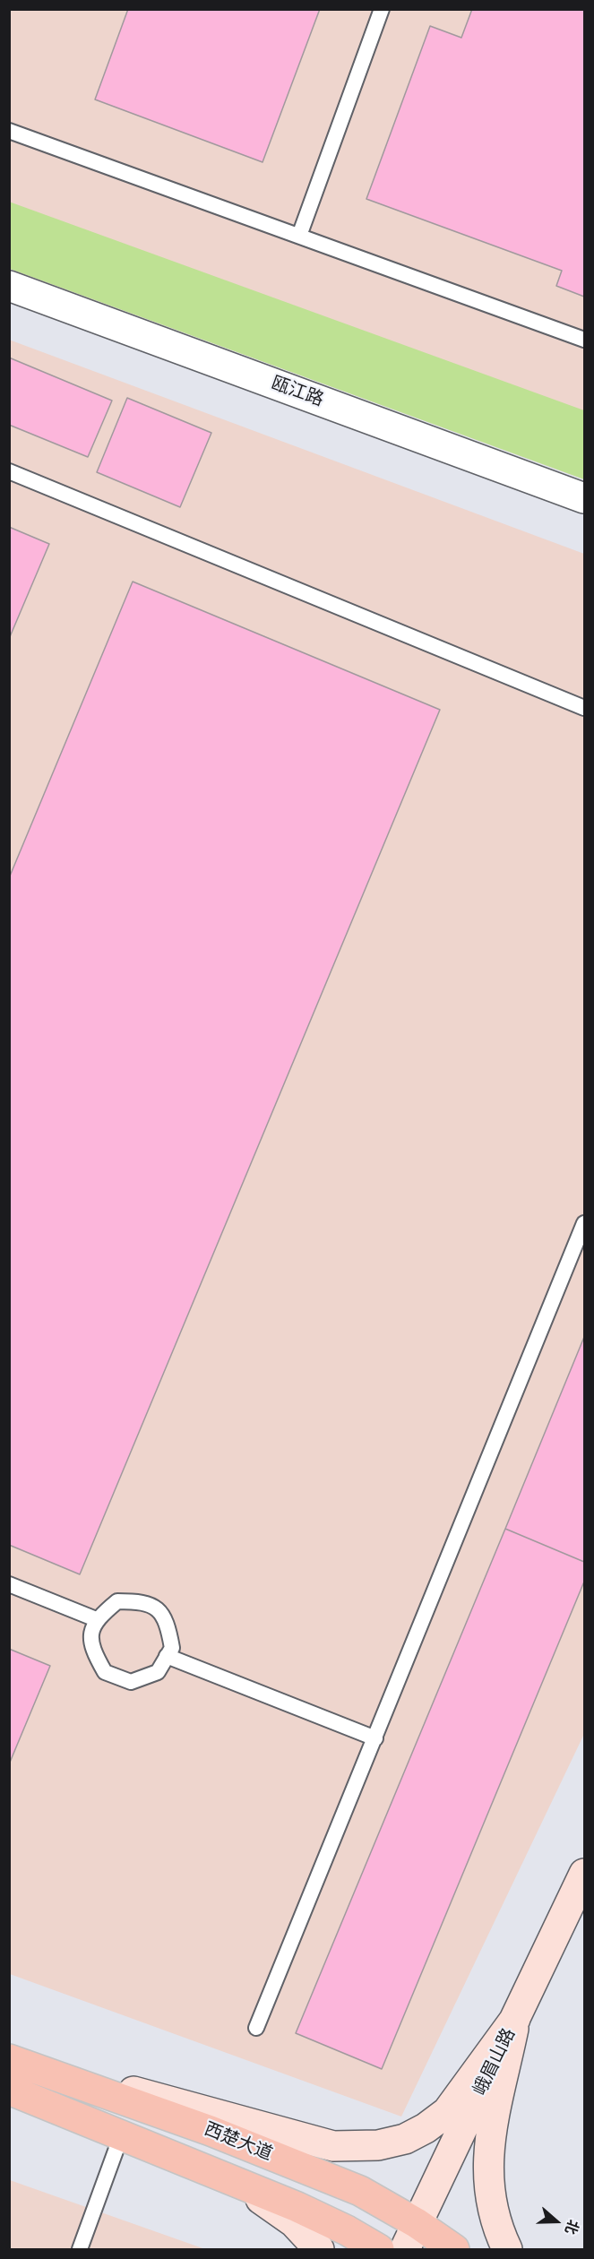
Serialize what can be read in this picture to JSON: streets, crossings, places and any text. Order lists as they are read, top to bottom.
{
  "streets": {
    "main road": ["西楚大道"],
    "street": ["瓯江路", "峨眉山路"]
  },
  "crossings": [
    ["峨眉山路", "西楚大道"]
  ],
  "north": "right"
}
